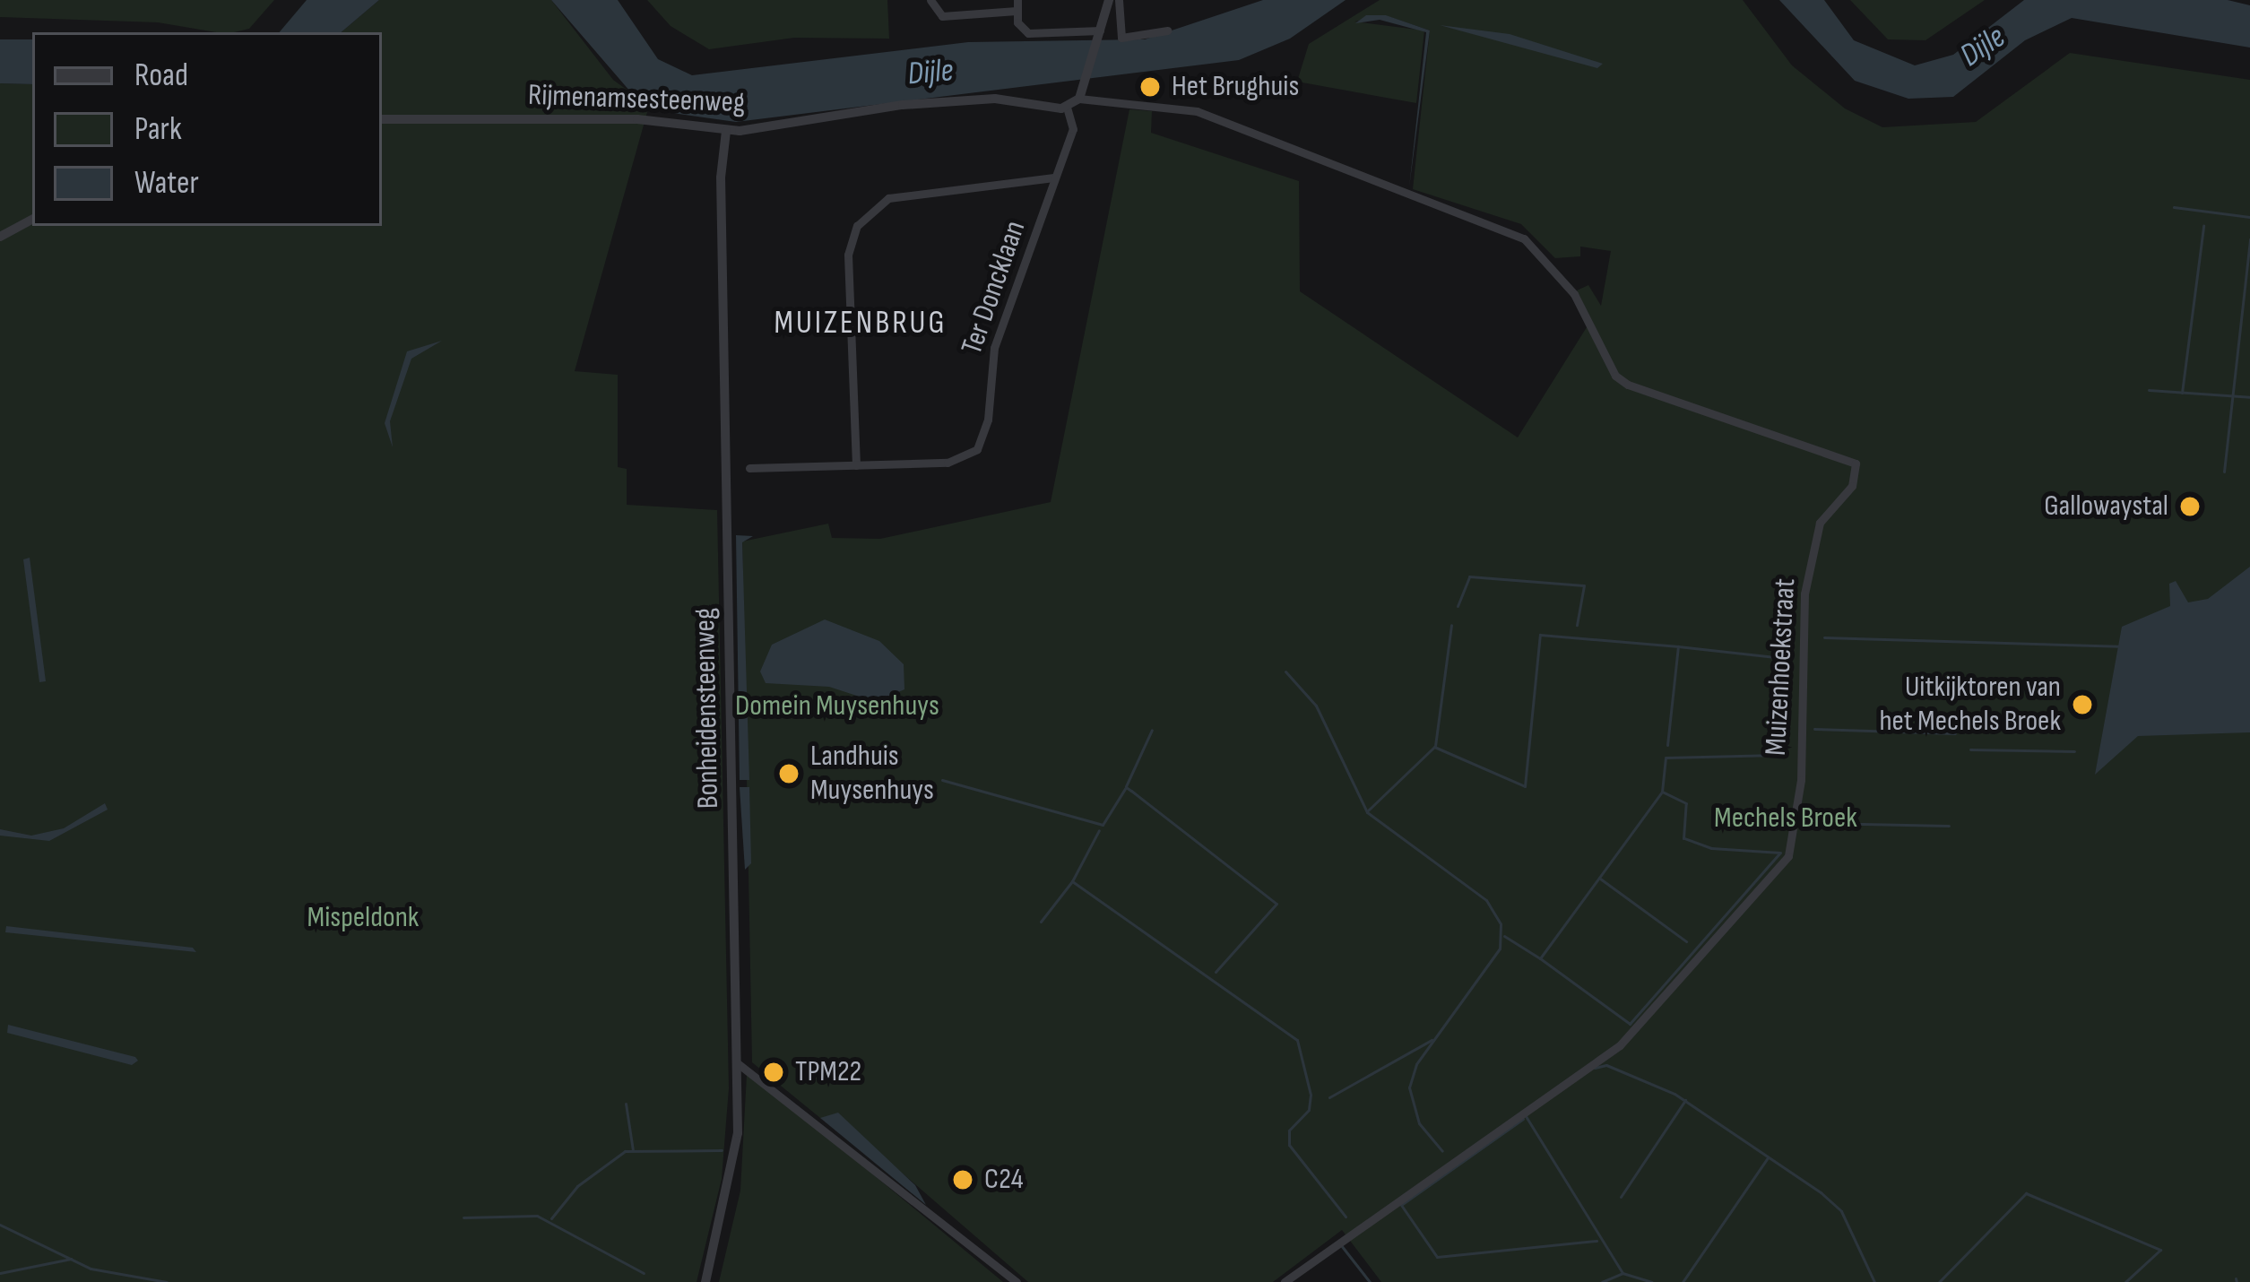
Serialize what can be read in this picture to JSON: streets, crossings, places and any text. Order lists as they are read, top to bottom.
{
  "streets": {
    "street": [
      "Rijmenamsesteenweg",
      "Ter Doncklaan",
      "Muizenhoekstraat",
      "Bonheidensteenweg"
    ]
  },
  "crossings": [
    ["Rijmenamsesteenweg", "Ter Doncklaan"],
    ["Rijmenamsesteenweg", "Bonheidensteenweg"]
  ],
  "districts": ["MUIZENBRUG"],
  "water": ["Dijle"],
  "parks": ["Domein Muysenhuys", "Mechels Broek", "Mispeldonk"],
  "places": [
    "Het Brughuis",
    "Gallowaystal",
    "Uitkijktoren van het Mechels Broek",
    "Landhuis Muysenhuys",
    "TPM22",
    "C24"
  ],
  "legend": ["Road", "Park", "Water"]
}
